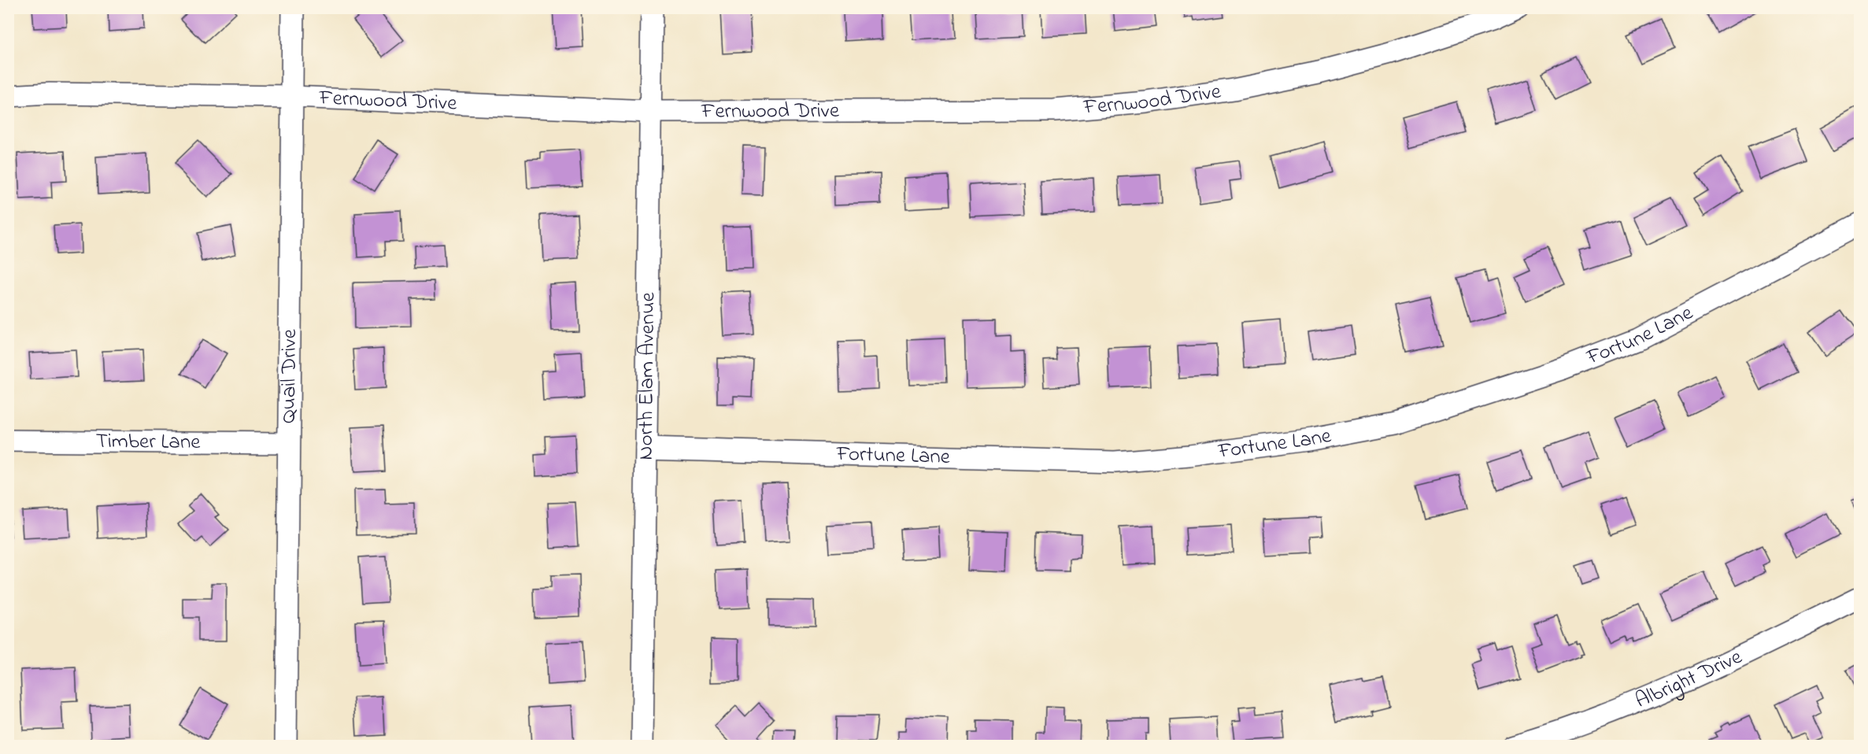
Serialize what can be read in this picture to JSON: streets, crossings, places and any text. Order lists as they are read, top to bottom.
{
  "streets": {
    "street": [
      "Fernwood Drive",
      "Fortune Lane",
      "Quail Drive",
      "North Elam Avenue",
      "Timber Lane",
      "Albright Drive"
    ]
  },
  "crossings": [
    ["Fernwood Drive", "Quail Drive"],
    ["Fernwood Drive", "North Elam Avenue"],
    ["Fortune Lane", "North Elam Avenue"],
    ["Quail Drive", "Timber Lane"]
  ]
}
